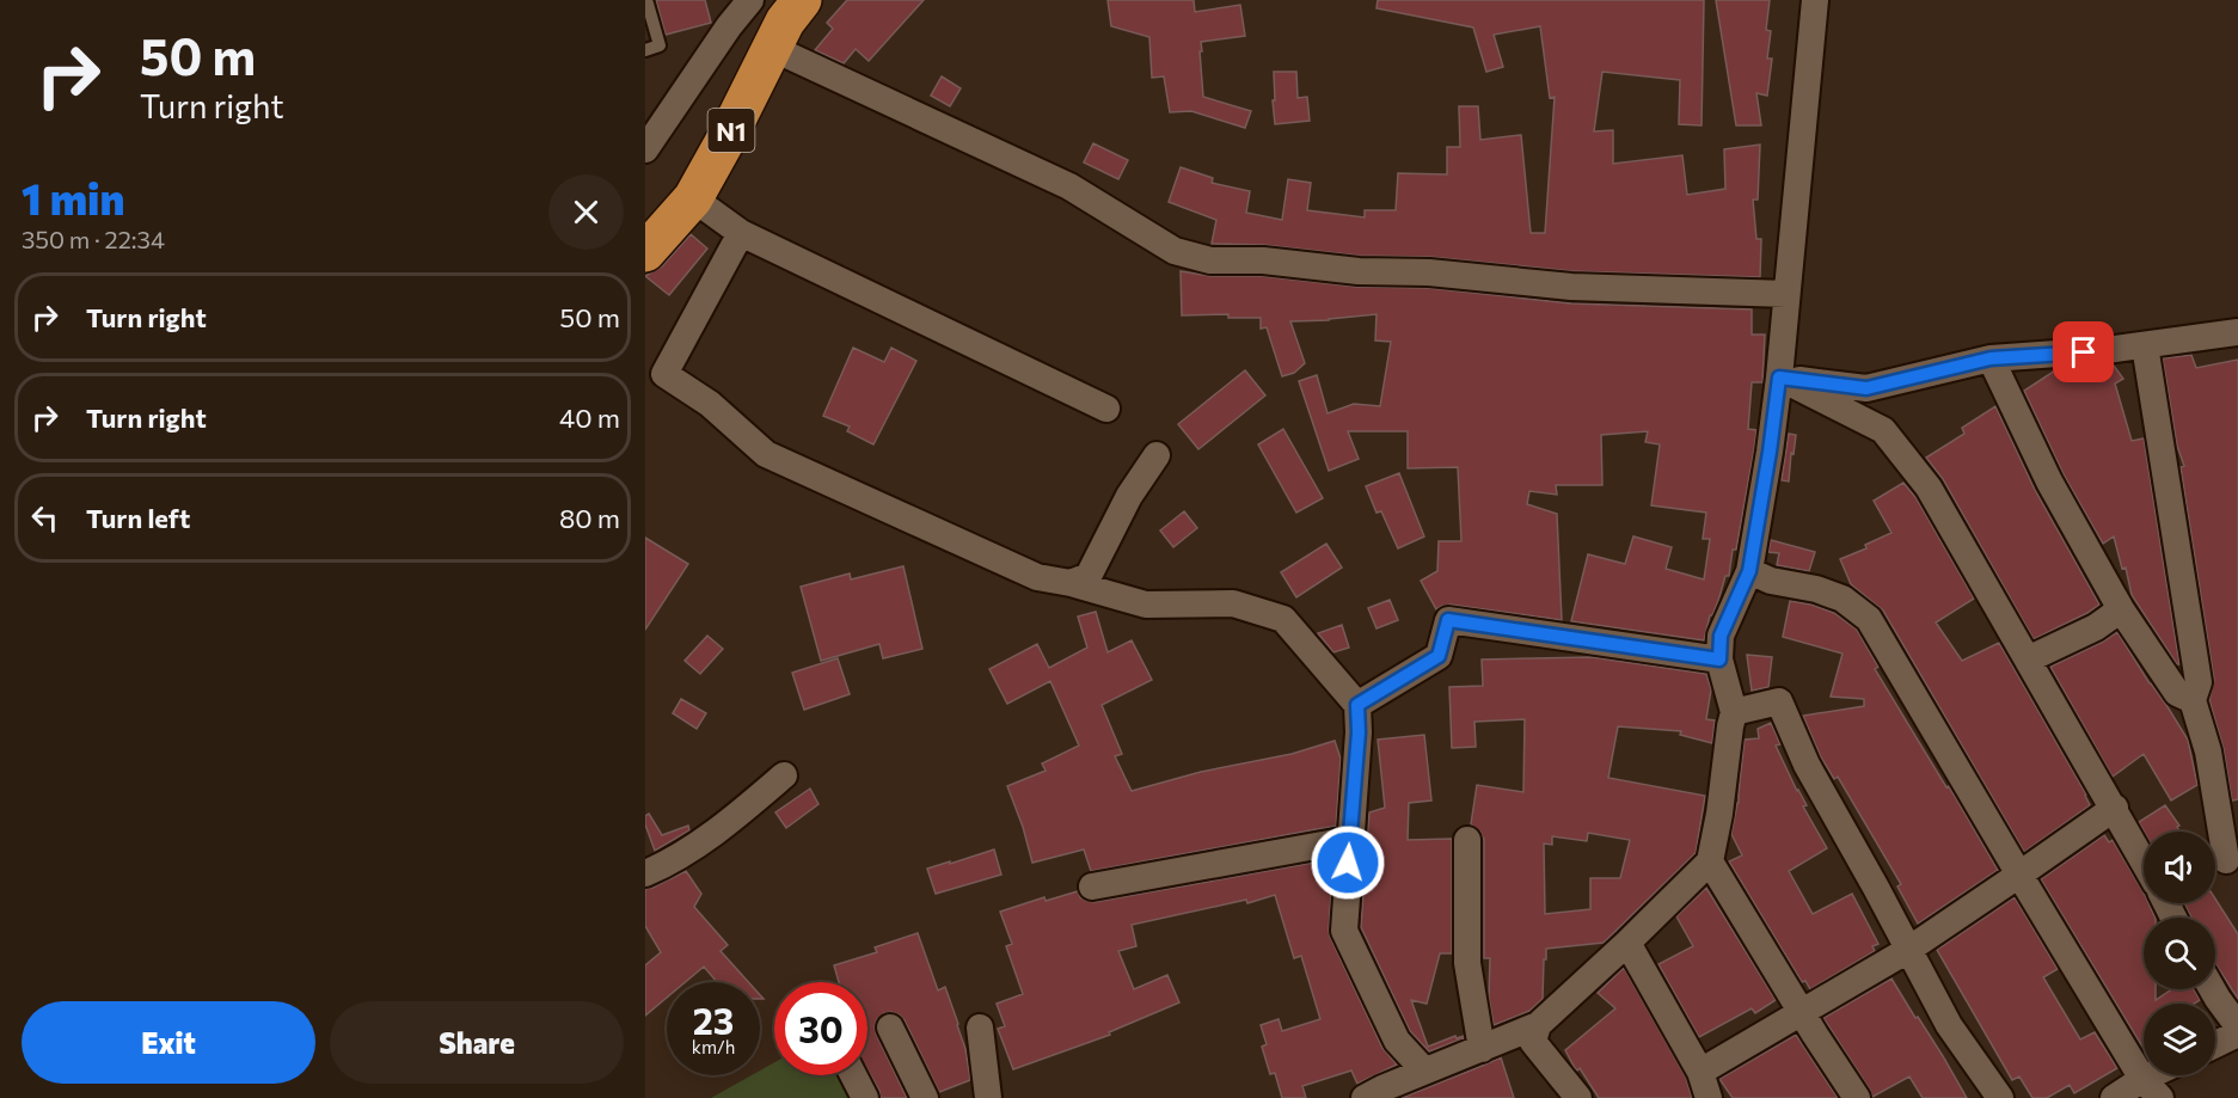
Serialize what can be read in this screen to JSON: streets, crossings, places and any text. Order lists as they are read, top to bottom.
{
  "streets": {
    "highway": ["N1"]
  },
  "page": {
    "turn": ["50 m", "Turn right"],
    "heading": ["1 min", "350 m · 22:34"],
    "list": [
      {
        "name": "Turn right",
        "value": "50 m"
      },
      {
        "name": "Turn right",
        "value": "40 m"
      },
      {
        "name": "Turn left",
        "value": "80 m"
      }
    ],
    "speed": "23 km/h",
    "limit": "30",
    "buttons": ["Exit", "Share"]
  }
}
